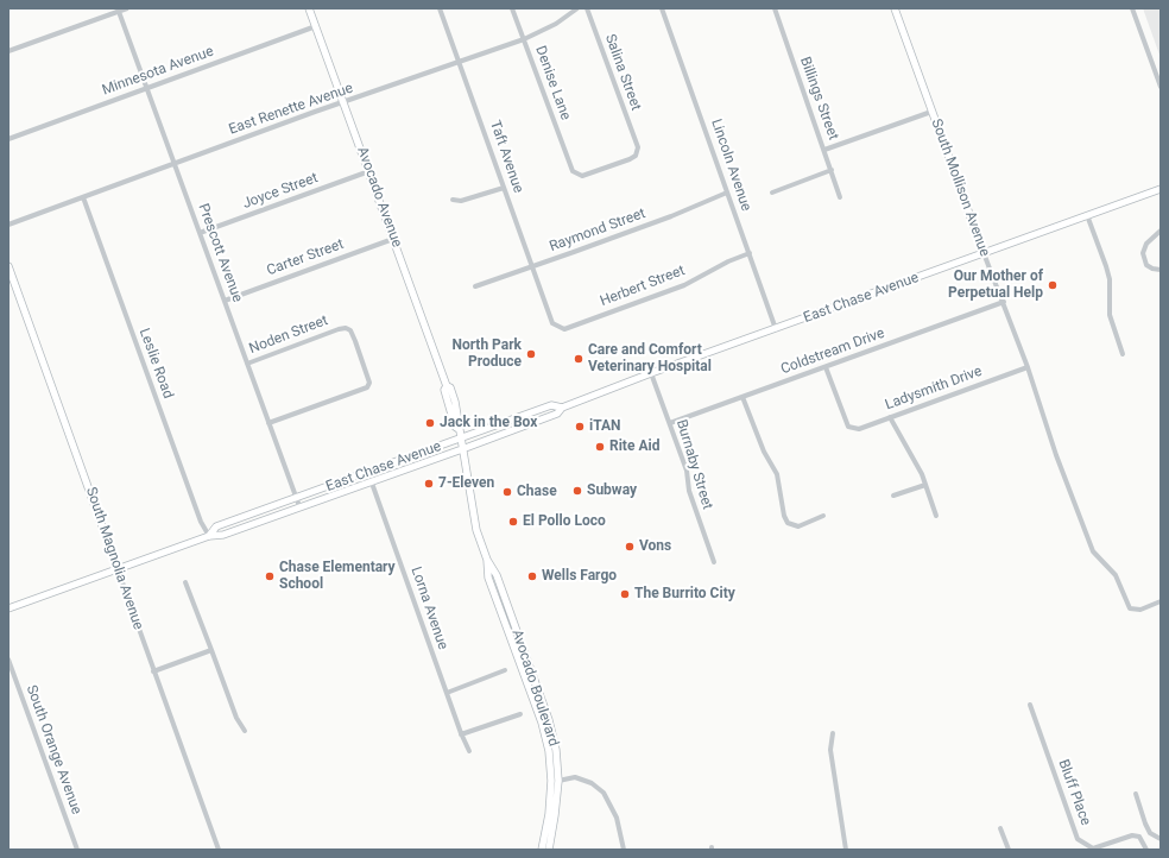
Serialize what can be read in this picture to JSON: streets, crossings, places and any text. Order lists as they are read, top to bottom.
{
  "streets": {
    "main road": [
      "South Mollison Avenue",
      "Avocado Avenue",
      "East Chase Avenue",
      "South Magnolia Avenue",
      "Avocado Boulevard"
    ],
    "street": [
      "Minnesota Avenue",
      "Salina Street",
      "Denise Lane",
      "Billings Street",
      "East Renette Avenue",
      "Taft Avenue",
      "Lincoln Avenue",
      "Joyce Street",
      "Raymond Street",
      "Prescott Avenue",
      "Carter Street",
      "Herbert Street",
      "Noden Street",
      "Coldstream Drive",
      "Leslie Road",
      "Ladysmith Drive",
      "Burnaby Street",
      "Lorna Avenue",
      "South Orange Avenue",
      "Bluff Place"
    ]
  },
  "crossings": [
    ["Minnesota Avenue", "Avocado Avenue"],
    ["Minnesota Avenue", "Prescott Avenue"],
    ["Salina Street", "Denise Lane"],
    ["Denise Lane", "East Renette Avenue"],
    ["East Renette Avenue", "Taft Avenue"],
    ["East Renette Avenue", "Avocado Avenue"],
    ["East Renette Avenue", "Prescott Avenue"],
    ["East Renette Avenue", "Leslie Road"],
    ["Taft Avenue", "Raymond Street"],
    ["Taft Avenue", "Herbert Street"],
    ["Lincoln Avenue", "Raymond Street"],
    ["Lincoln Avenue", "Herbert Street"],
    ["Lincoln Avenue", "East Chase Avenue"],
    ["South Mollison Avenue", "East Chase Avenue"],
    ["South Mollison Avenue", "Coldstream Drive"],
    ["South Mollison Avenue", "Ladysmith Drive"],
    ["Joyce Street", "Avocado Avenue"],
    ["Joyce Street", "Prescott Avenue"],
    ["Avocado Avenue", "Carter Street"],
    ["Avocado Avenue", "East Chase Avenue"],
    ["Avocado Avenue", "Avocado Boulevard"],
    ["Prescott Avenue", "Carter Street"],
    ["Prescott Avenue", "East Chase Avenue"],
    ["Prescott Avenue", "Noden Street"],
    ["East Chase Avenue", "Leslie Road"],
    ["East Chase Avenue", "Burnaby Street"],
    ["East Chase Avenue", "South Magnolia Avenue"],
    ["East Chase Avenue", "Lorna Avenue"],
    ["East Chase Avenue", "Avocado Boulevard"],
    ["Coldstream Drive", "Ladysmith Drive"],
    ["Coldstream Drive", "Burnaby Street"]
  ],
  "places": [
    "Our Mother of Perpetual Help",
    "North Park Produce",
    "Care and Comfort Veterinary Hospital",
    "Jack in the Box",
    "iTAN",
    "Rite Aid",
    "7-Eleven",
    "Subway",
    "Chase",
    "El Pollo Loco",
    "Vons",
    "Chase Elementary School",
    "Wells Fargo",
    "The Burrito City"
  ]
}
